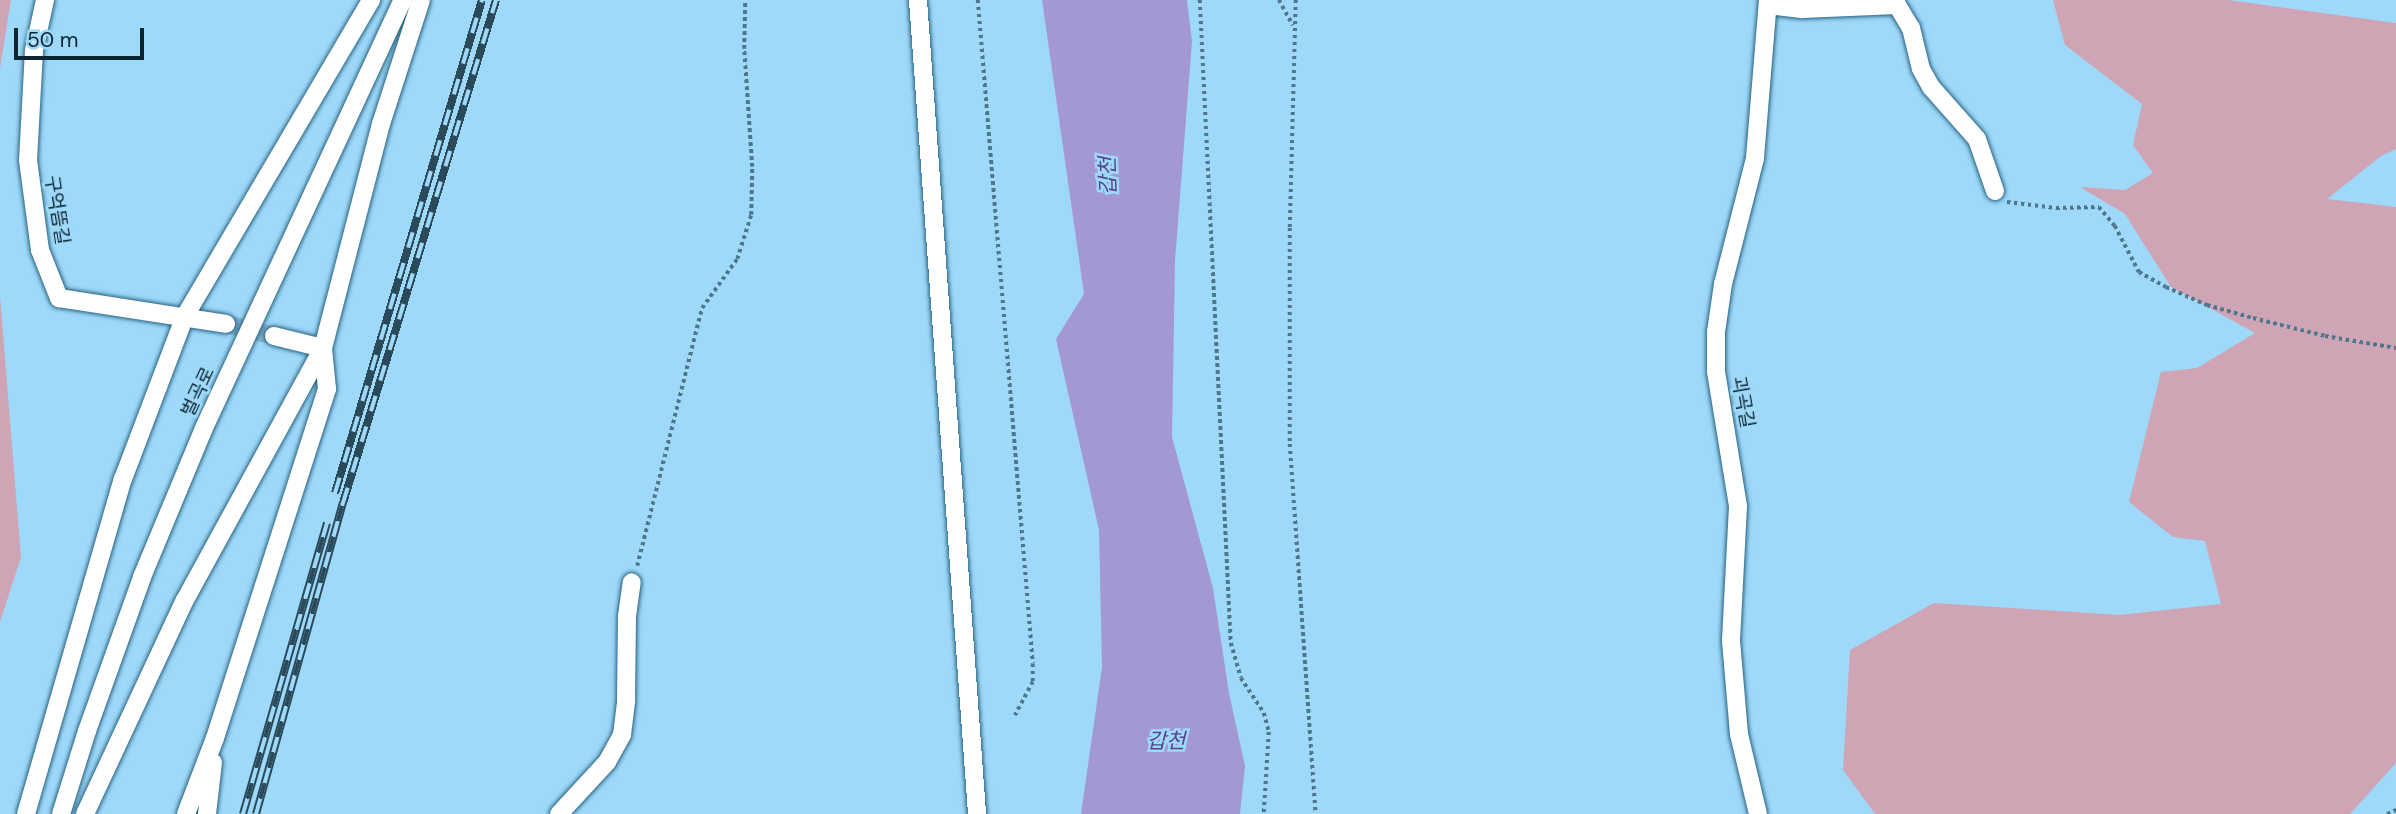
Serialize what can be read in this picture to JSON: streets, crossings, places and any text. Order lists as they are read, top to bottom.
{
  "streets": {
    "street": ["구억뜸길", "벌곡로", "괴곡길"]
  },
  "water": ["갑천"],
  "scale_bar": "50 m"
}
